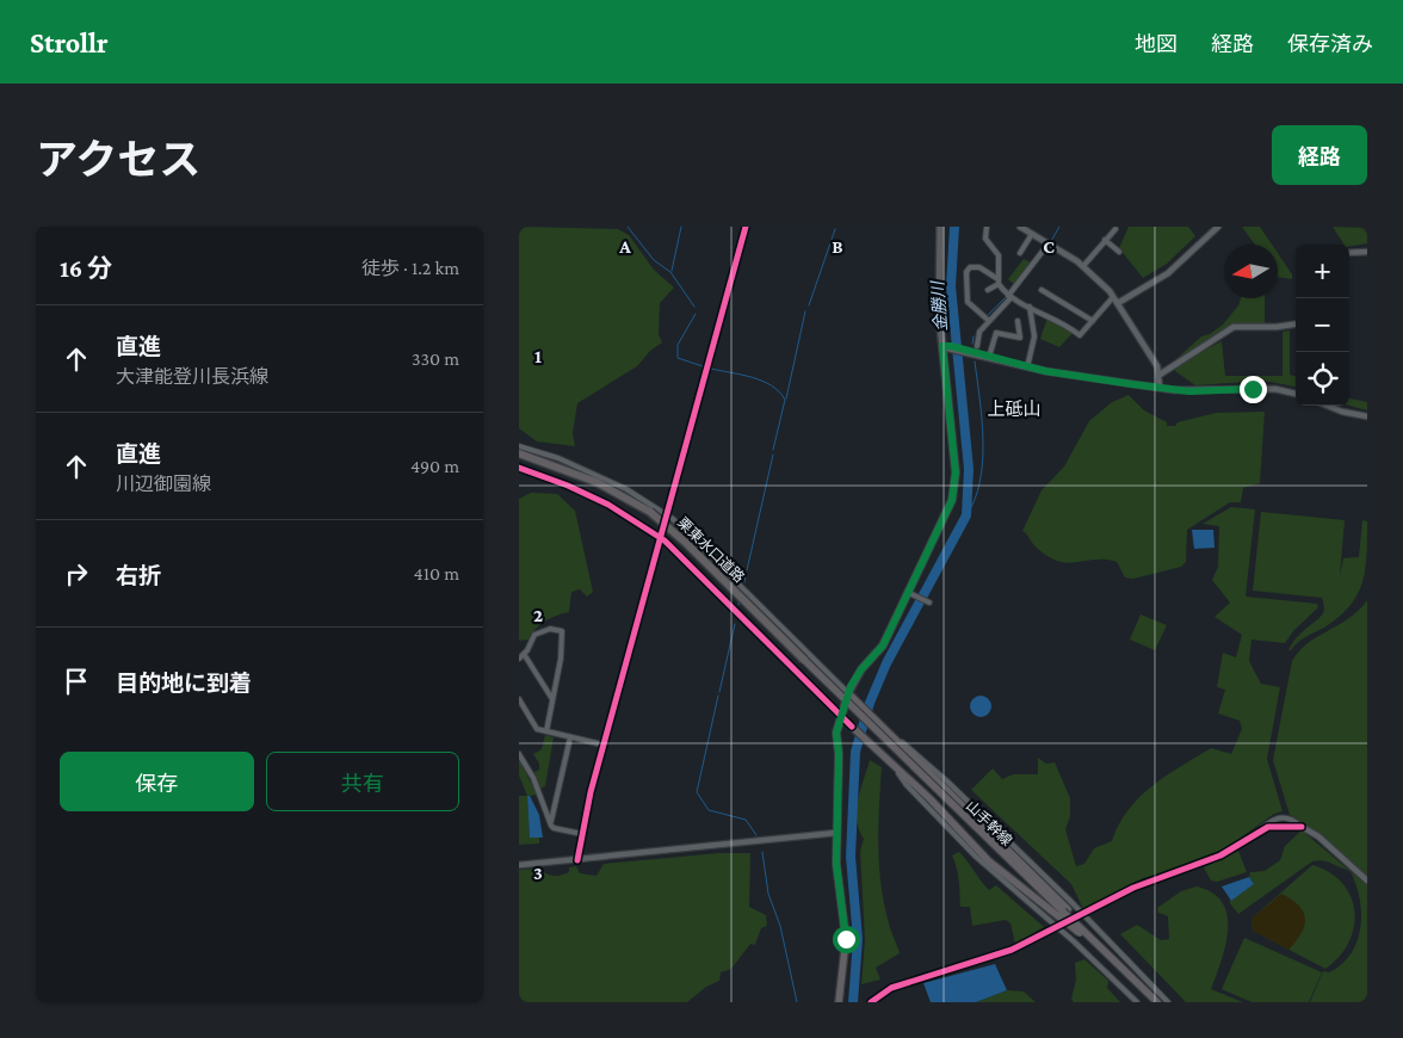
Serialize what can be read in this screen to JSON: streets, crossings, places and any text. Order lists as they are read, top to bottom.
{
  "streets": {
    "highway": ["栗東水口道路"],
    "main road": ["山手幹線"]
  },
  "crossings": [
    ["栗東水口道路", "山手幹線"]
  ],
  "districts": ["上砥山"],
  "water": ["金勝川"],
  "north": "left",
  "page": {
    "header": "Strollr",
    "nav": ["地図", "経路", "保存済み"],
    "title": "アクセス",
    "buttons": [
      "経路",
      ["保存", "共有"]
    ],
    "heading": ["16 分", "徒歩 · 1.2 km"],
    "map_buttons": ["+", "−"],
    "list": [
      ["直進", "大津能登川長浜線", "330 m"],
      ["直進", "川辺御園線", "490 m"],
      ["右折", "410 m"],
      "目的地に到着"
    ]
  },
  "grid": {
    "columns": ["A", "B", "C"],
    "rows": ["1", "2", "3"]
  }
}
